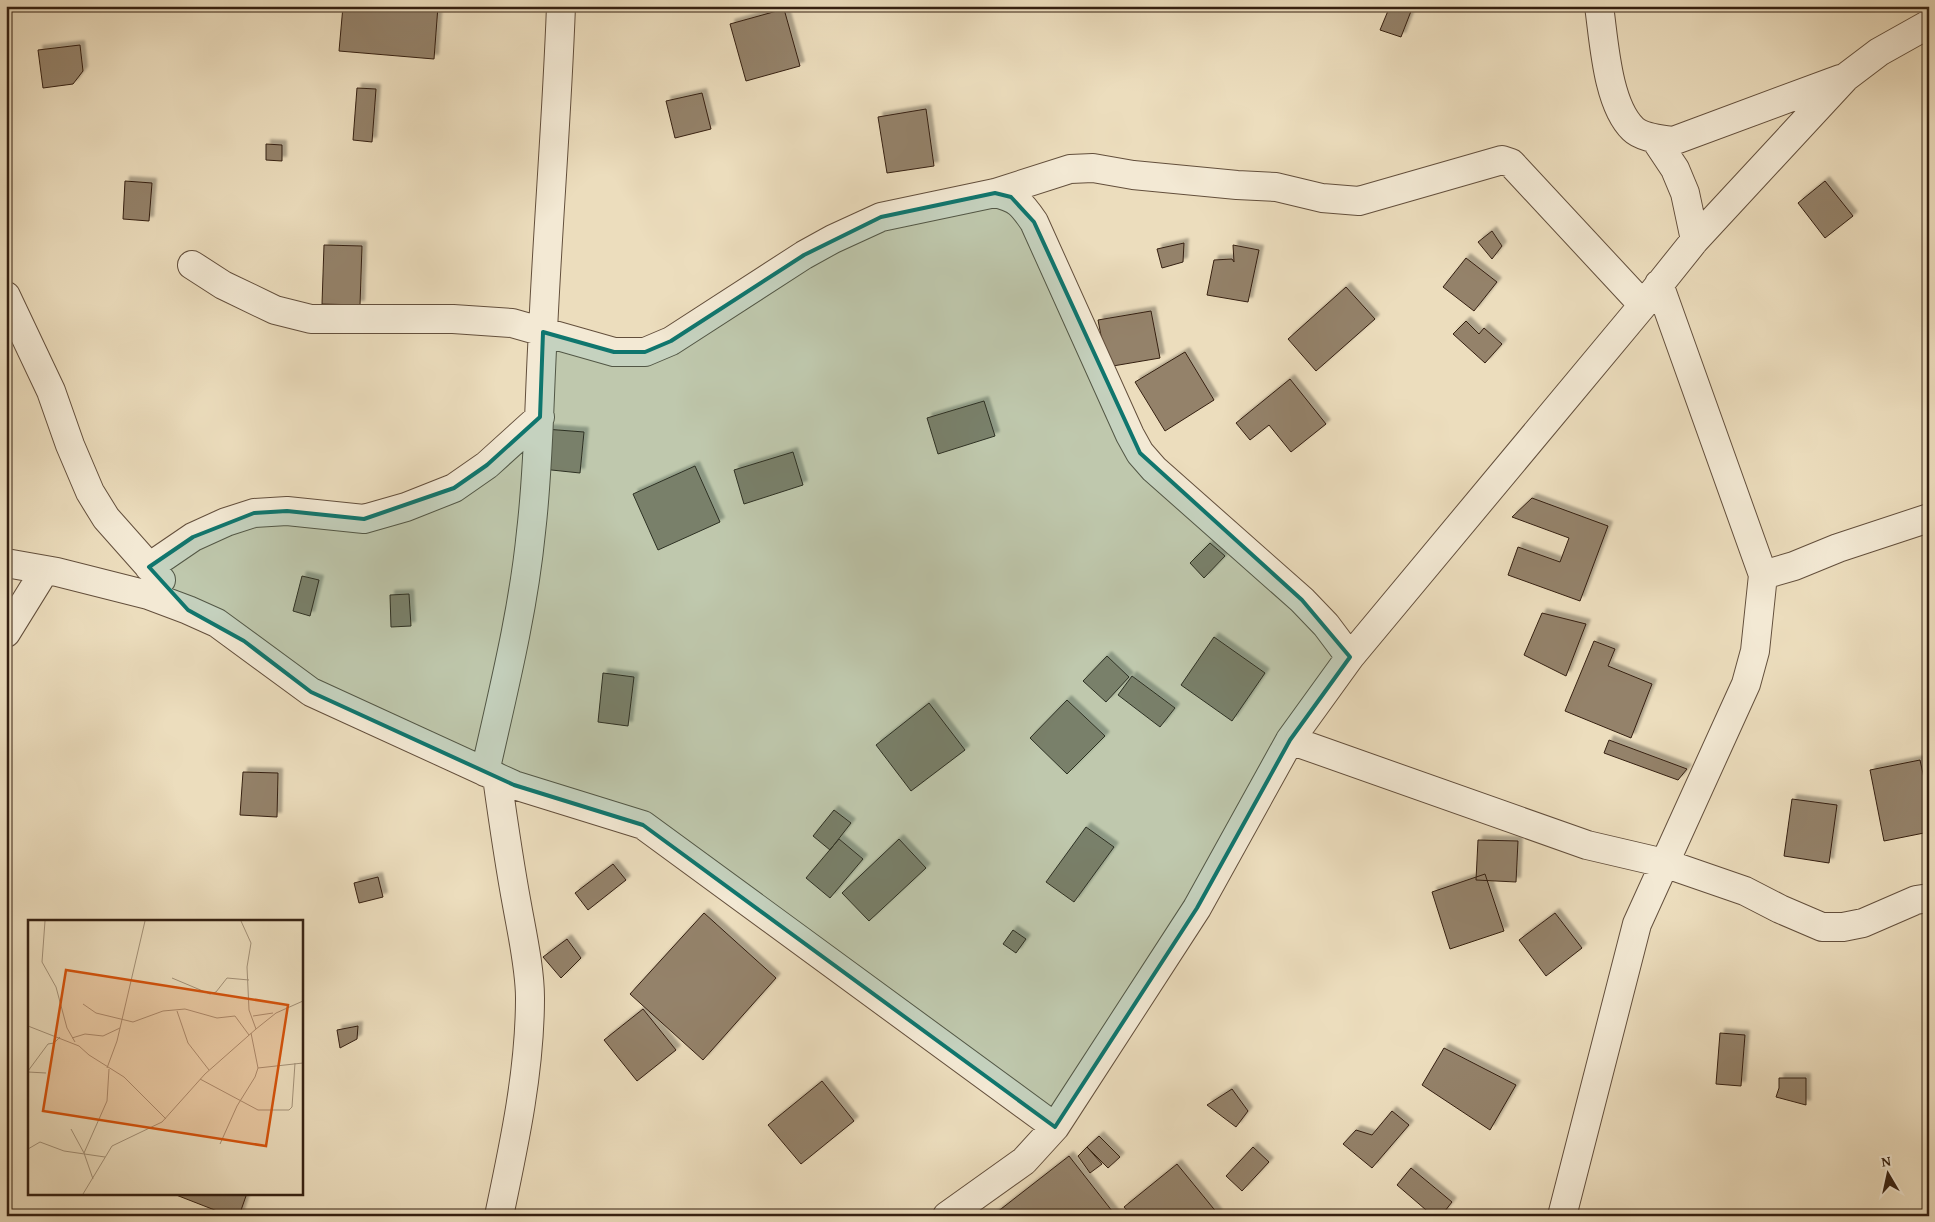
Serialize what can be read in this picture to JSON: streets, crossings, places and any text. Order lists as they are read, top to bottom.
{
  "north": "top"
}
